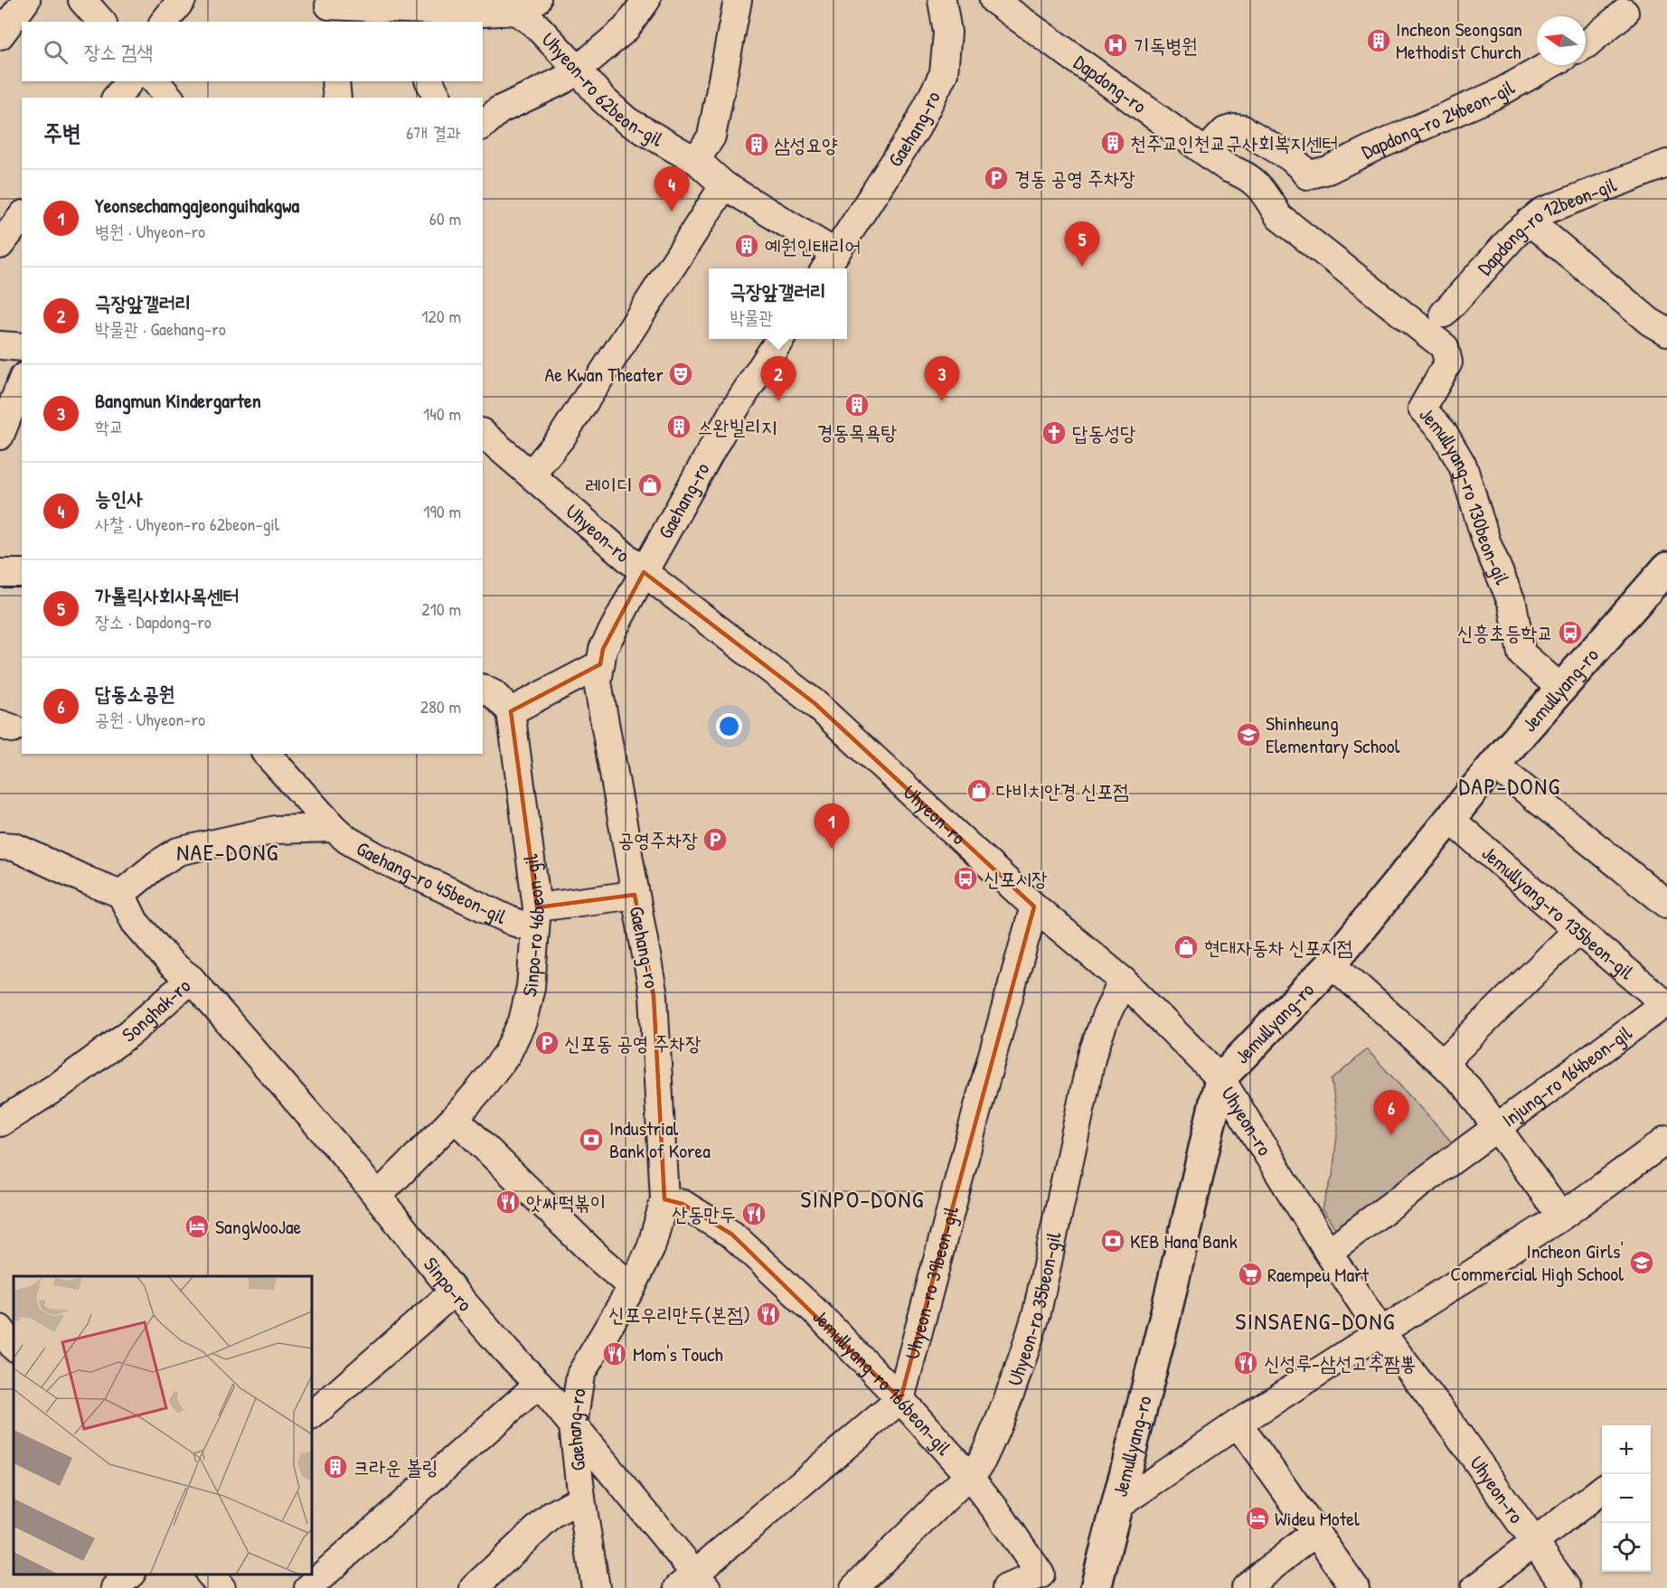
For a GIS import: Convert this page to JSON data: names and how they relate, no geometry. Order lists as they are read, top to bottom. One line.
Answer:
{"streets":{"main road":["Jemullyang-ro"],"street":["Dapdong-ro","Uhyeon-ro 62beon-gil","Dapdong-ro 24beon-gil","Gaehang-ro","Dapdong-ro 12beon-gil","Jemullyang-ro 130beon-gil","Uhyeon-ro","Gaehang-ro 45beon-gil","Jemullyang-ro 135beon-gil","Sinpo-ro 46beon-gil","Songhak-ro","Injung-ro 164beon-gil","Sinpo-ro","Uhyeon-ro 39beon-gil","Uhyeon-ro 35beon-gil","Jemullyang-ro 166beon-gil"]},"crossings":[["Dapdong-ro","Dapdong-ro 24beon-gil"],["Dapdong-ro","Jemullyang-ro 130beon-gil"],["Uhyeon-ro 62beon-gil","Gaehang-ro"],["Gaehang-ro","Uhyeon-ro"],["Gaehang-ro","Gaehang-ro 45beon-gil"],["Gaehang-ro","Sinpo-ro"],["Gaehang-ro","Jemullyang-ro 166beon-gil"],["Jemullyang-ro 130beon-gil","Jemullyang-ro"],["Uhyeon-ro","Jemullyang-ro"],["Uhyeon-ro","Uhyeon-ro 39beon-gil"],["Uhyeon-ro","Uhyeon-ro 35beon-gil"],["Jemullyang-ro","Jemullyang-ro 135beon-gil"],["Jemullyang-ro","Injung-ro 164beon-gil"],["Gaehang-ro 45beon-gil","Sinpo-ro 46beon-gil"],["Jemullyang-ro 135beon-gil","Injung-ro 164beon-gil"],["Sinpo-ro 46beon-gil","Sinpo-ro"],["Songhak-ro","Sinpo-ro"],["Uhyeon-ro 39beon-gil","Jemullyang-ro 166beon-gil"],["Uhyeon-ro 35beon-gil","Jemullyang-ro 166beon-gil"]],"districts":["DAP-DONG","NAE-DONG","SINPO-DONG","SINSAENG-DONG"],"places":{"building":["Incheon Seongsan Methodist Church","천주교인천교구사회복지센터","삼성요양","예원인태리어","경동목욕탕","스완빌리지","크라운 볼링"],"hospital":["기독병원"],"parking":["경동 공영 주차장","공영주차장","신포동 공영 주차장"],"theatre":["Ae Kwan Theater"],"church":["답동성당"],"shop":["레이디","다비치안경 신포점","현대자동차 신포지점"],"bus stop":["신흥초등학교","신포시장"],"school or university":["Shinheung Elementary School","Incheon Girls' Commercial High School"],"bank":["Industrial Bank of Korea","KEB Hana Bank"],"restaurant":["앗싸떡볶이","산동만두","신포우리만두(본점)","Mom's Touch","신성루-삼선고추짬뽕"],"hotel":["SangWooJae","Wideu Motel"],"supermarket":["Raempeu Mart"]},"north":"left","page":{"search":"장소 검색","heading":["주변","6개 결과"],"pins":["4","5","2","3","1","6"],"list":[{"mark":"1","name":"Yeonsechamgajeonguihakgwa","note":"병원 · Uhyeon-ro","value":"60 m"},{"mark":"2","name":"극장앞갤러리","note":"박물관 · Gaehang-ro","value":"120 m"},{"mark":"3","name":"Bangmun Kindergarten","note":"학교","value":"140 m"},{"mark":"4","name":"능인사","note":"사찰 · Uhyeon-ro 62beon-gil","value":"190 m"},{"mark":"5","name":"가톨릭사회사목센터","note":"장소 · Dapdong-ro","value":"210 m"},{"mark":"6","name":"답동소공원","note":"공원 · Uhyeon-ro","value":"280 m"}],"popup":["극장앞갤러리","박물관"],"map_buttons":["+","−"]}}
